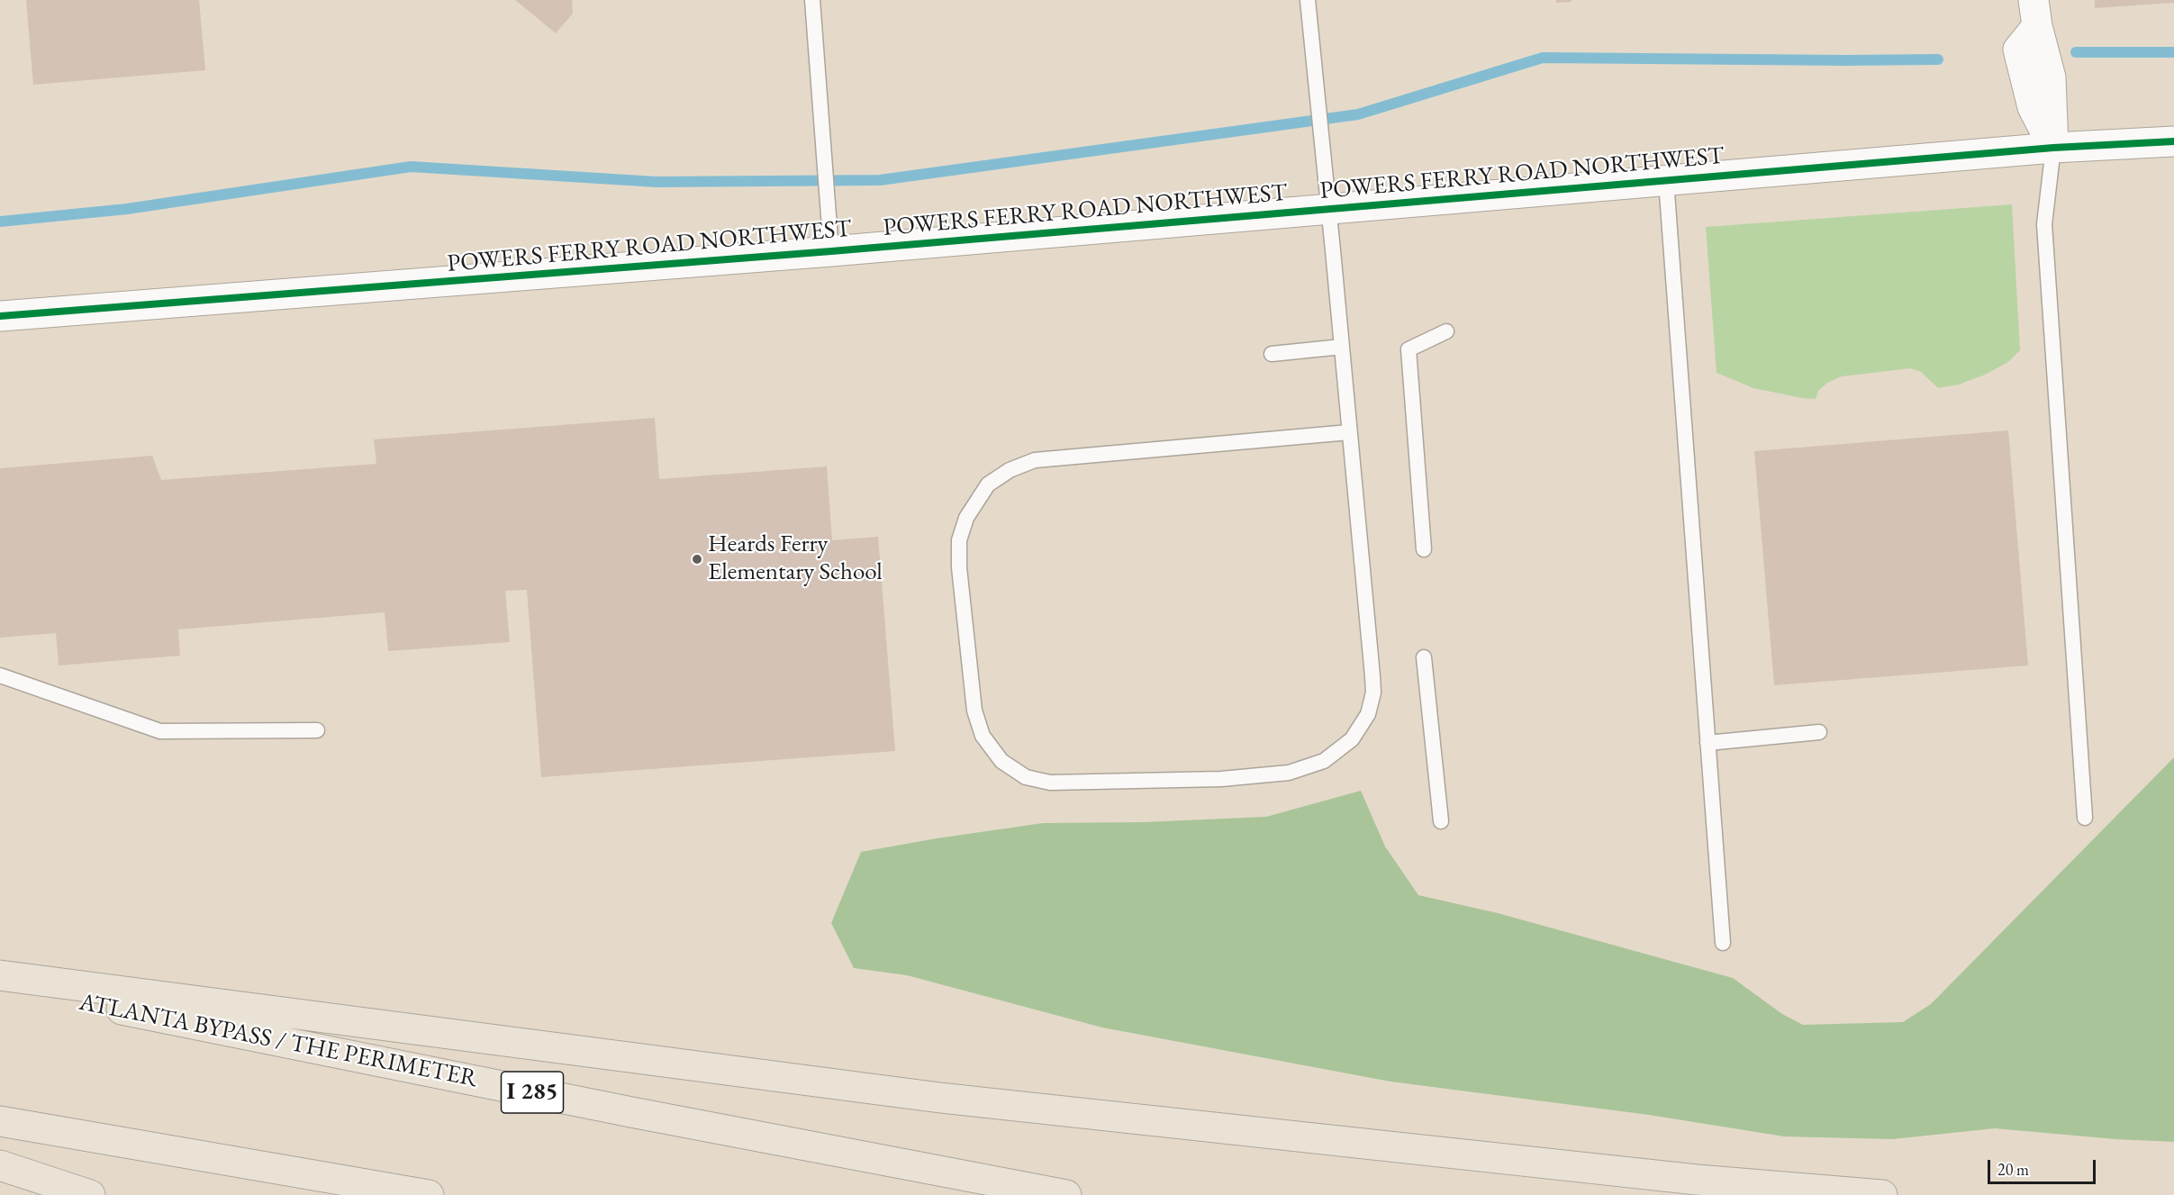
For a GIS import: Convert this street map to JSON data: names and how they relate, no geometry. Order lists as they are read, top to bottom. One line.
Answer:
{"streets":{"highway":["ATLANTA BYPASS / THE PERIMETER","I 285"],"street":["POWERS FERRY ROAD NORTHWEST"]},"places":["Heards Ferry Elementary School"],"scale_bar":"20 m"}
